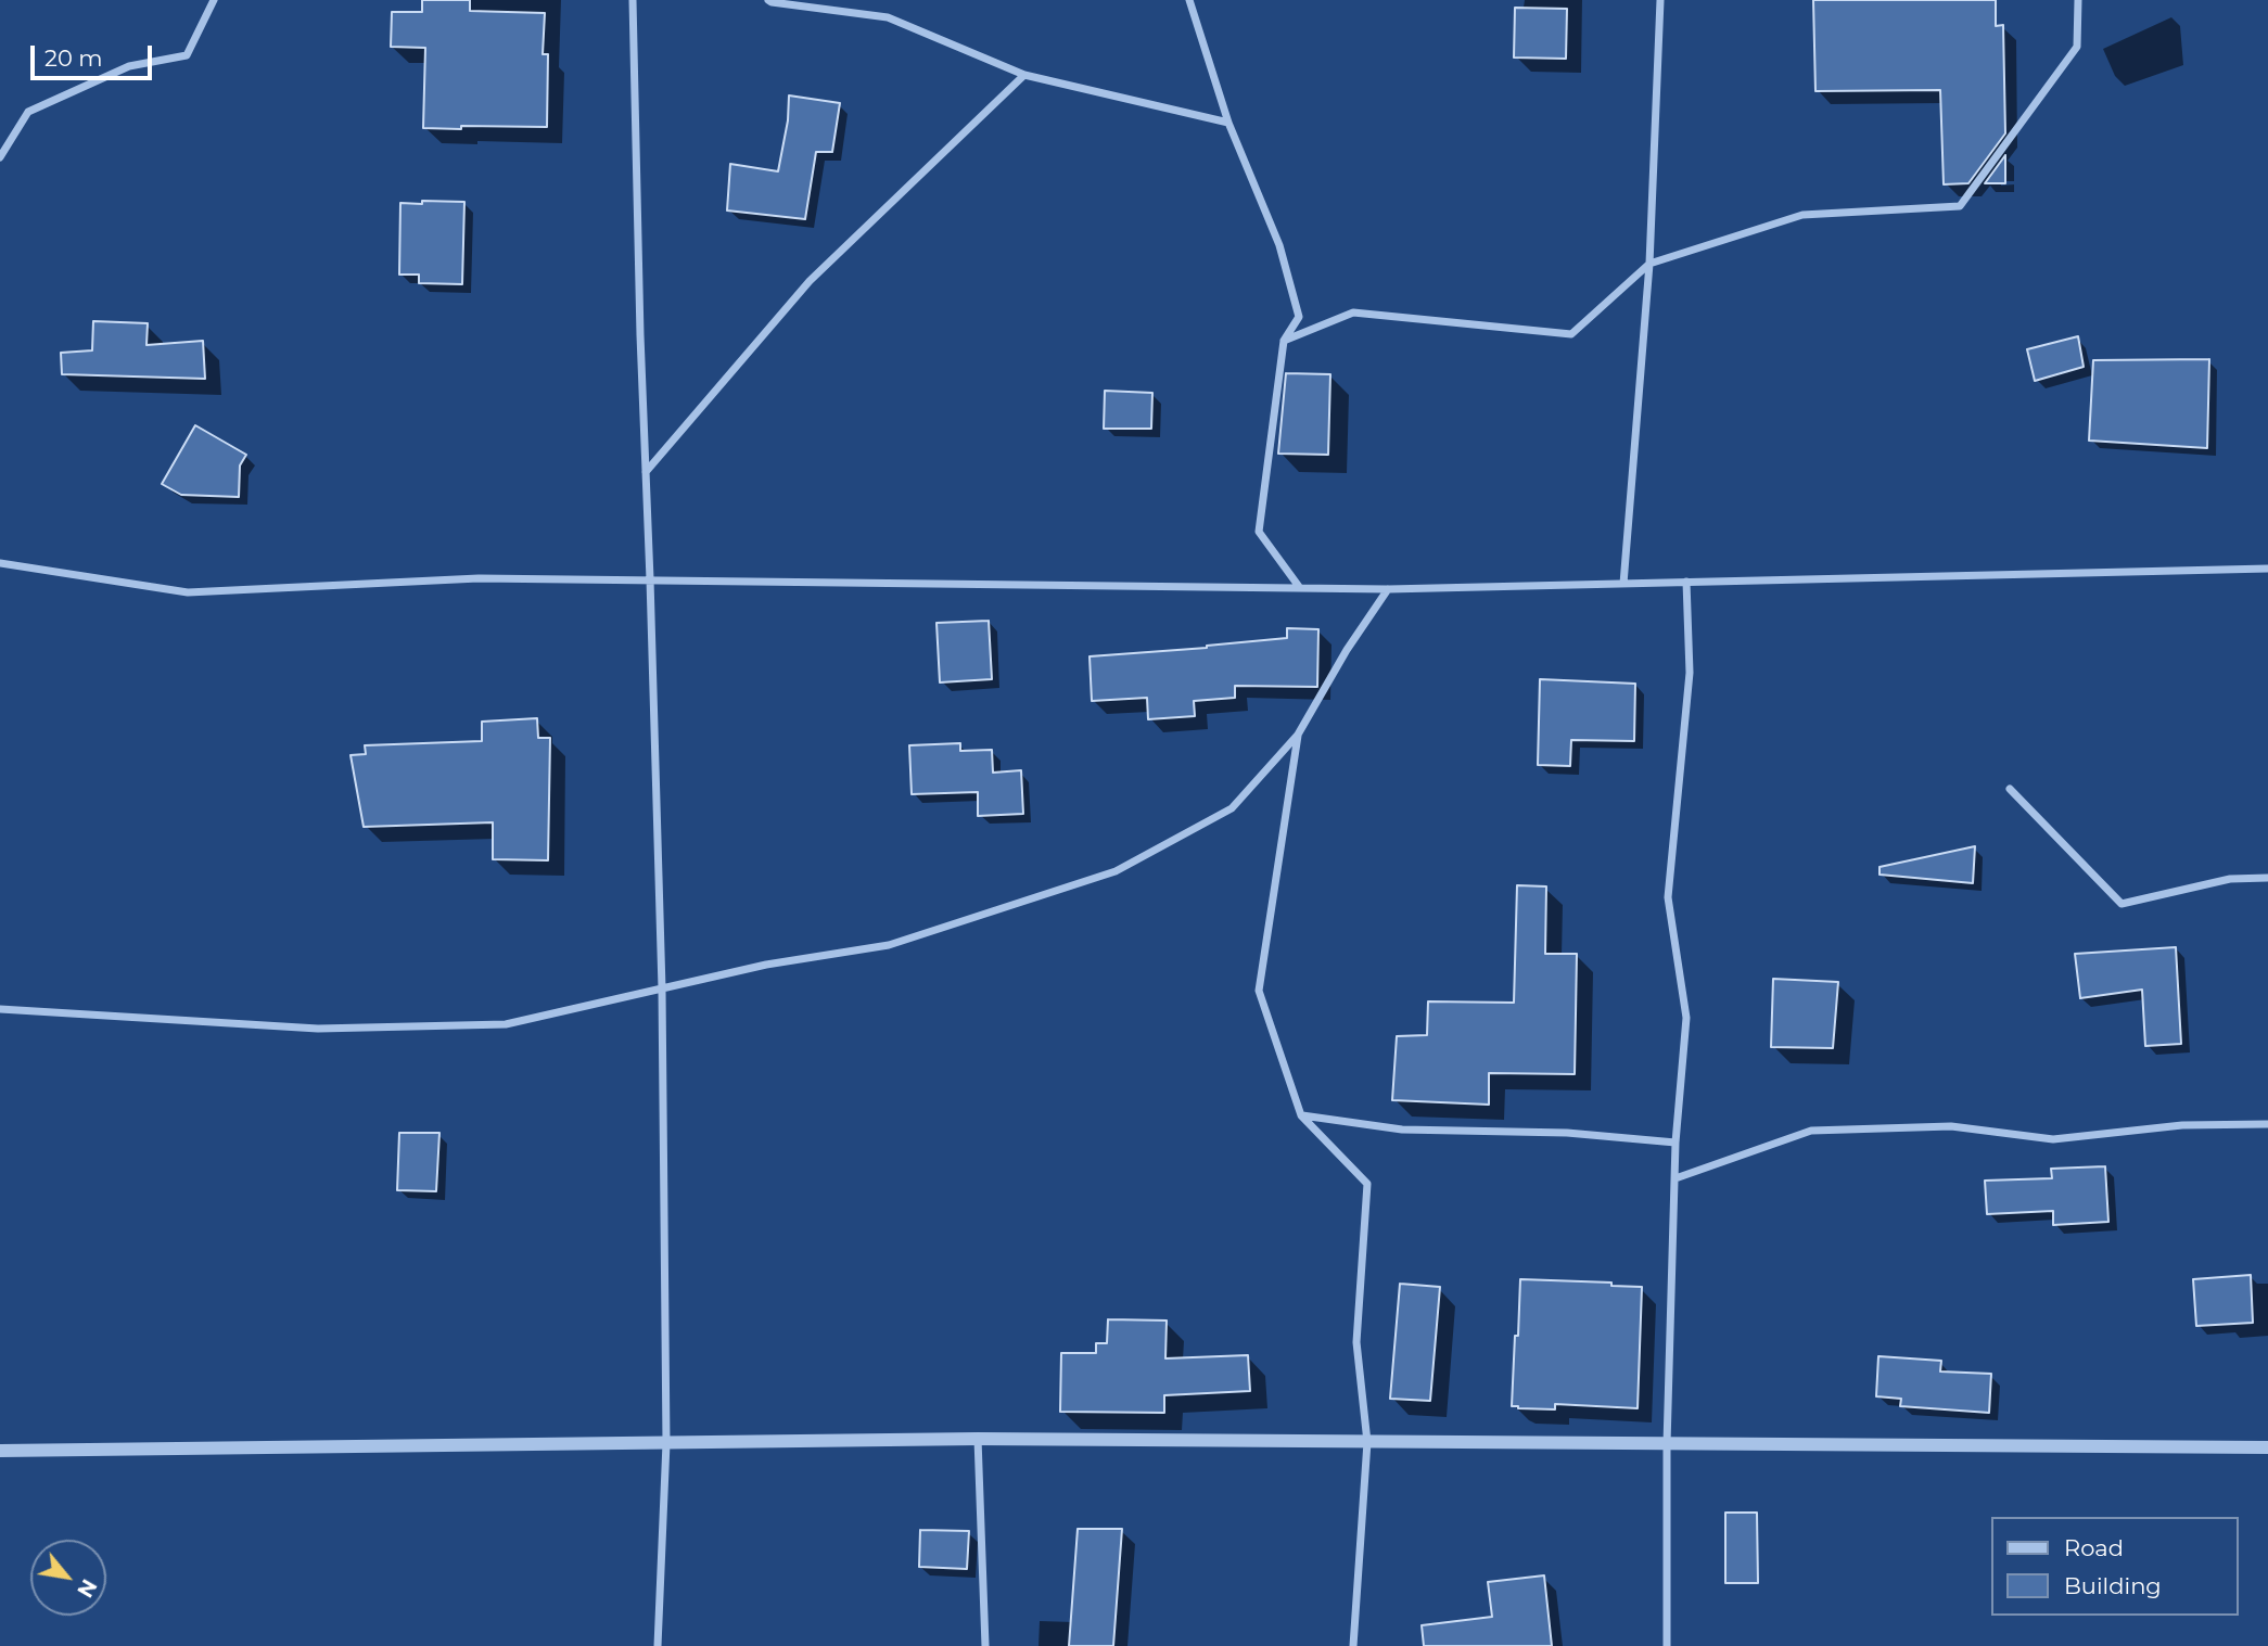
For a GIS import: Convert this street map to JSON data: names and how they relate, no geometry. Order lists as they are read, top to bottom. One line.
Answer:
{"legend":["Road","Building"],"scale_bar":"20 m","north":"bottom right"}
